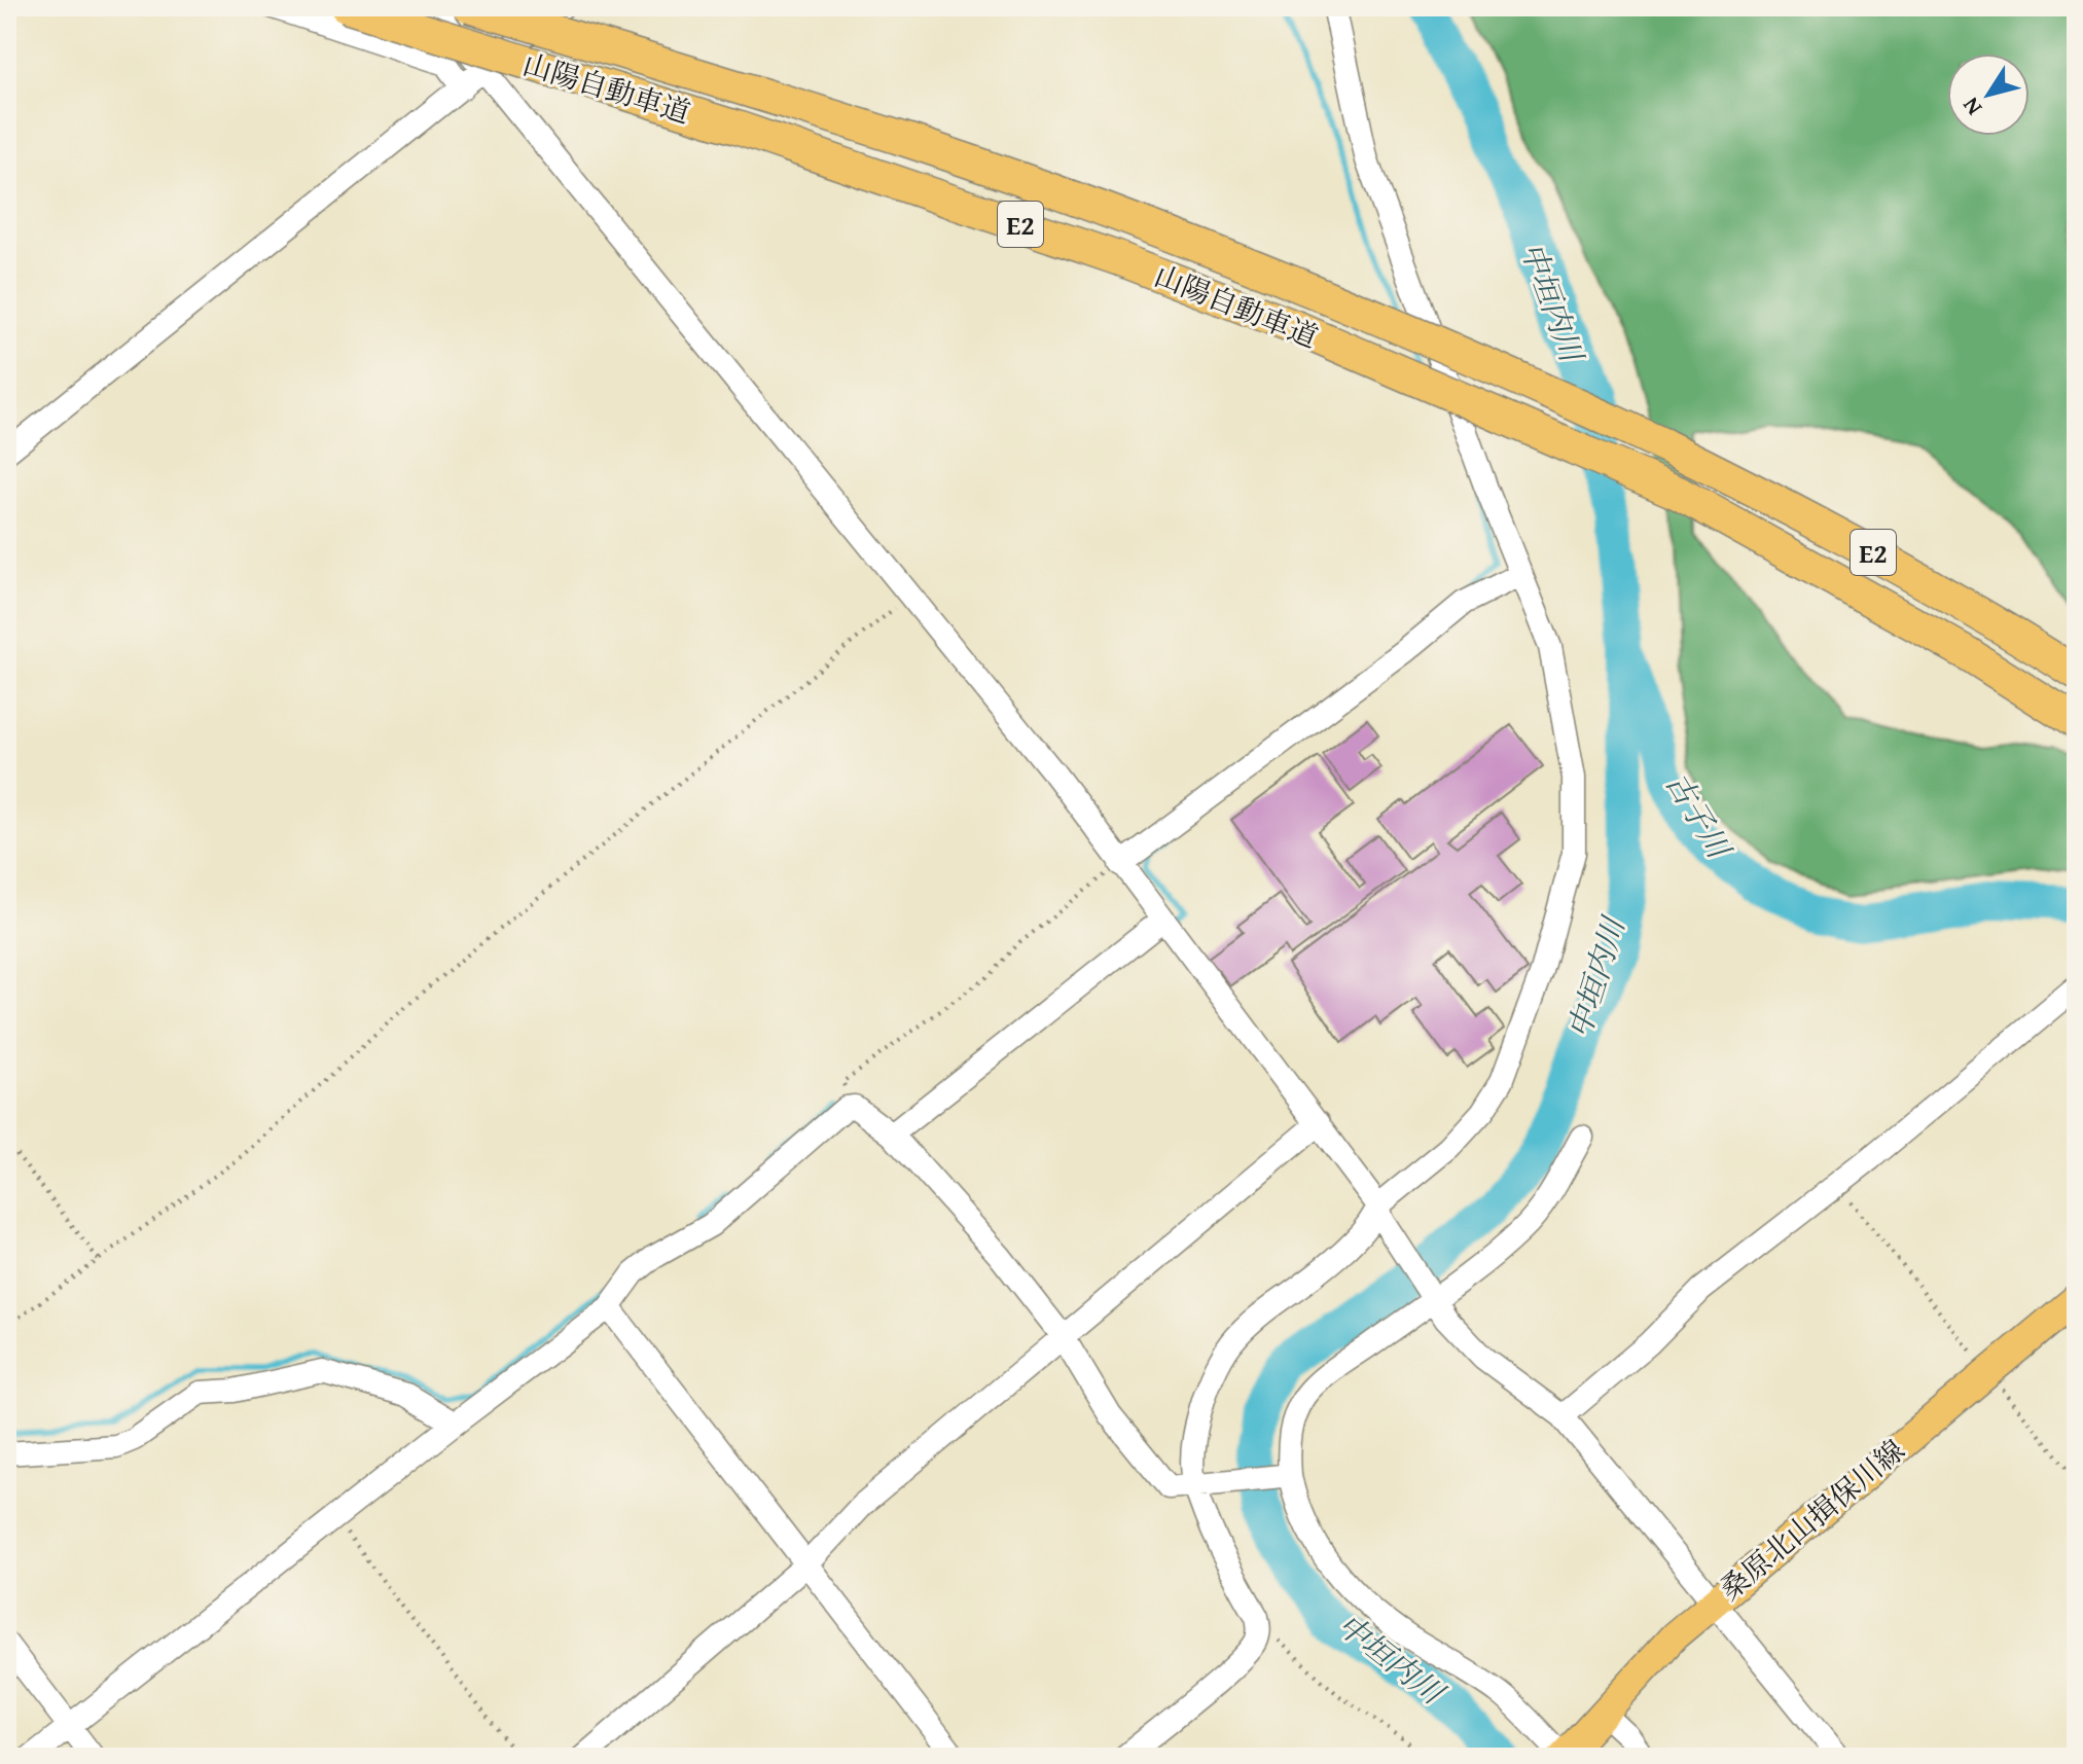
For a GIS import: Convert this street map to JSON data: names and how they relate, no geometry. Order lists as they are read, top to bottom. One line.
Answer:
{"streets":{"highway":["山陽自動車道","E2"],"main road":["桑原北山揖保川線"]},"water":["中垣内川","古子川"],"north":"bottom left"}
